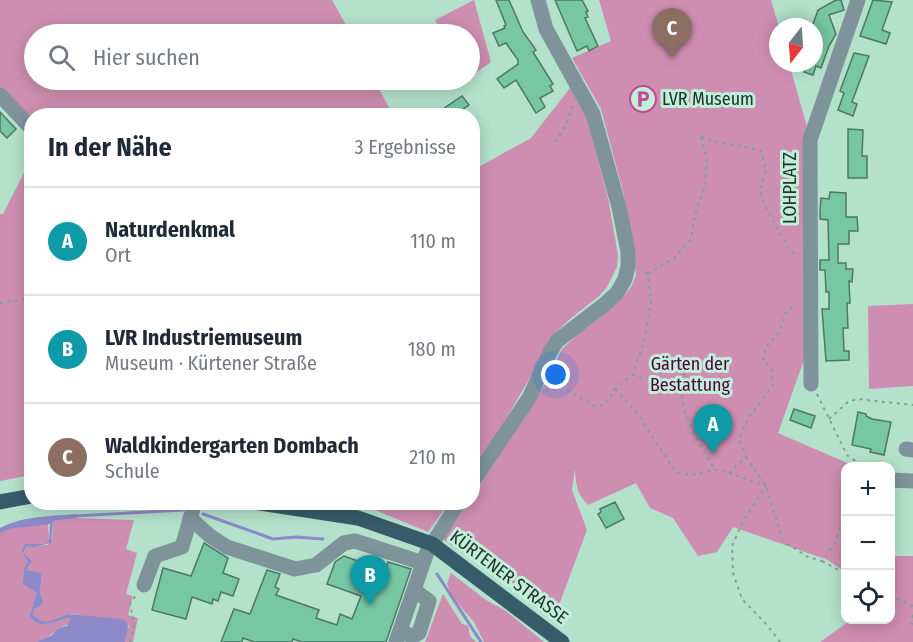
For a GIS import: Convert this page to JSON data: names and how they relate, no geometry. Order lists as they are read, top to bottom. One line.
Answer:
{"streets":{"main road":["KÜRTENER STRASSE"],"street":["LOHPLATZ"]},"parks":["Gärten der Bestattung"],"places":{"parking":["LVR Museum"]},"north":"bottom","page":{"pins":["C","A","B"],"search":"Hier suchen","heading":["In der Nähe","3 Ergebnisse"],"list":[{"mark":"A","name":"Naturdenkmal","note":"Ort","value":"110 m"},{"mark":"B","name":"LVR Industriemuseum","note":"Museum · Kürtener Straße","value":"180 m"},{"mark":"C","name":"Waldkindergarten Dombach","note":"Schule","value":"210 m"}],"map_buttons":["+","−"]}}
